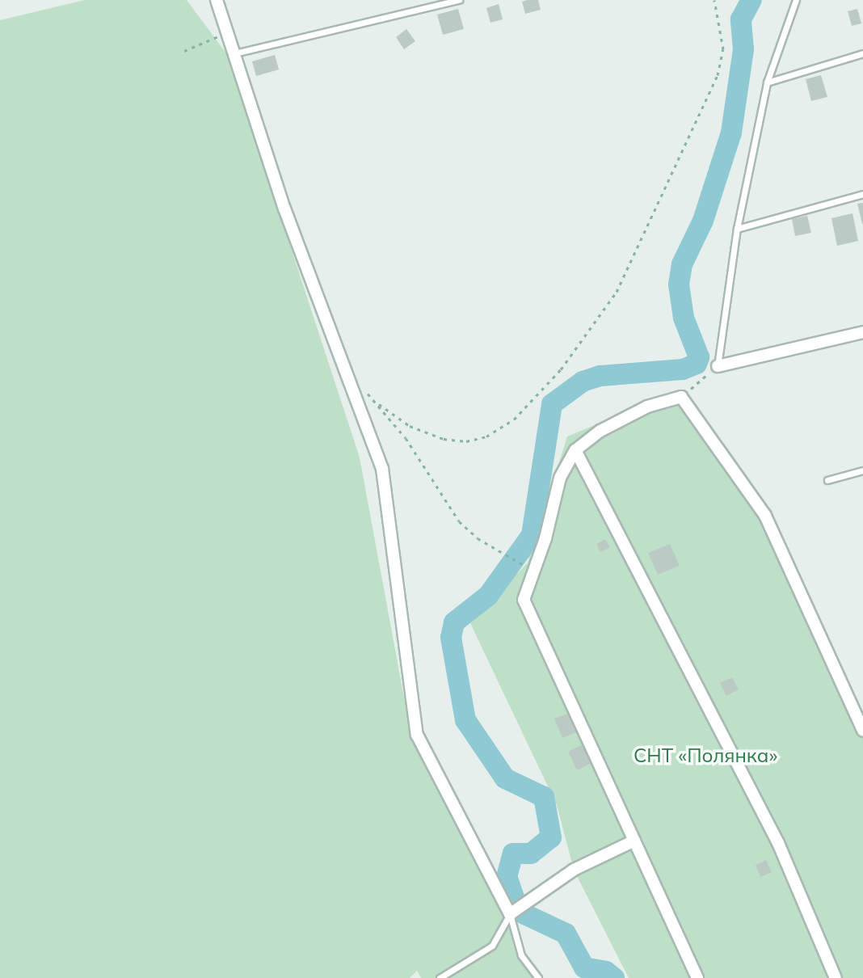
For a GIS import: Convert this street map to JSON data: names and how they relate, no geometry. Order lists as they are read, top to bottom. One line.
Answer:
{"parks":["СНТ «Полянка»"]}
